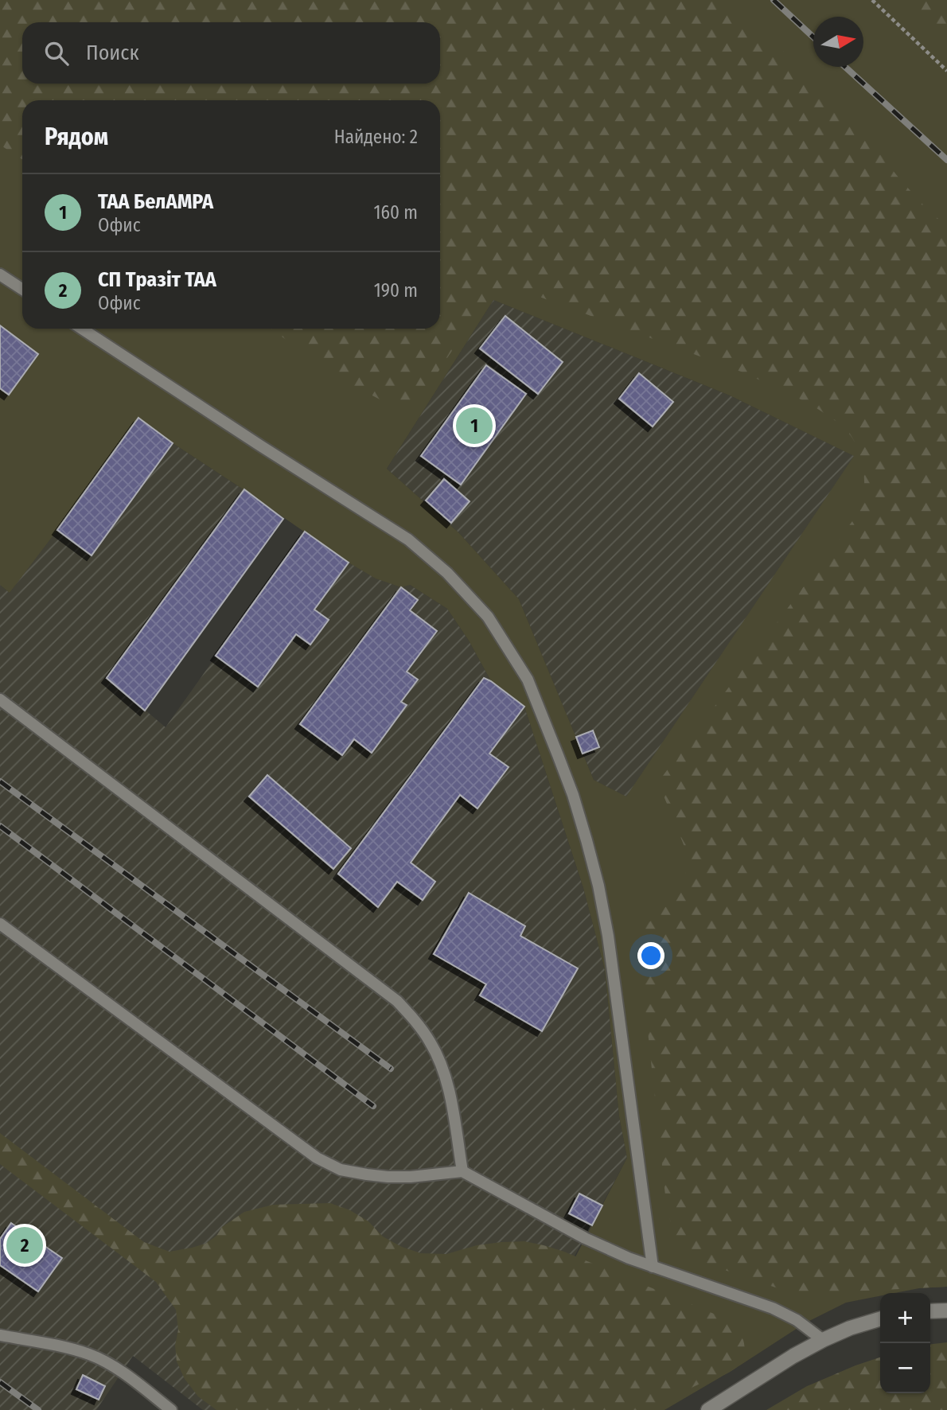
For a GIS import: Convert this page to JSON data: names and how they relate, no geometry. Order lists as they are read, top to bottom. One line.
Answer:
{"north":"right","page":{"search":"Поиск","heading":["Рядом","Найдено: 2"],"list":[{"mark":"1","name":"ТАА БелАМРА","note":"Офис","value":"160 m"},{"mark":"2","name":"СП Тразіт ТАА","note":"Офис","value":"190 m"}],"pins":["1","2"],"map_buttons":["+","−"]}}
